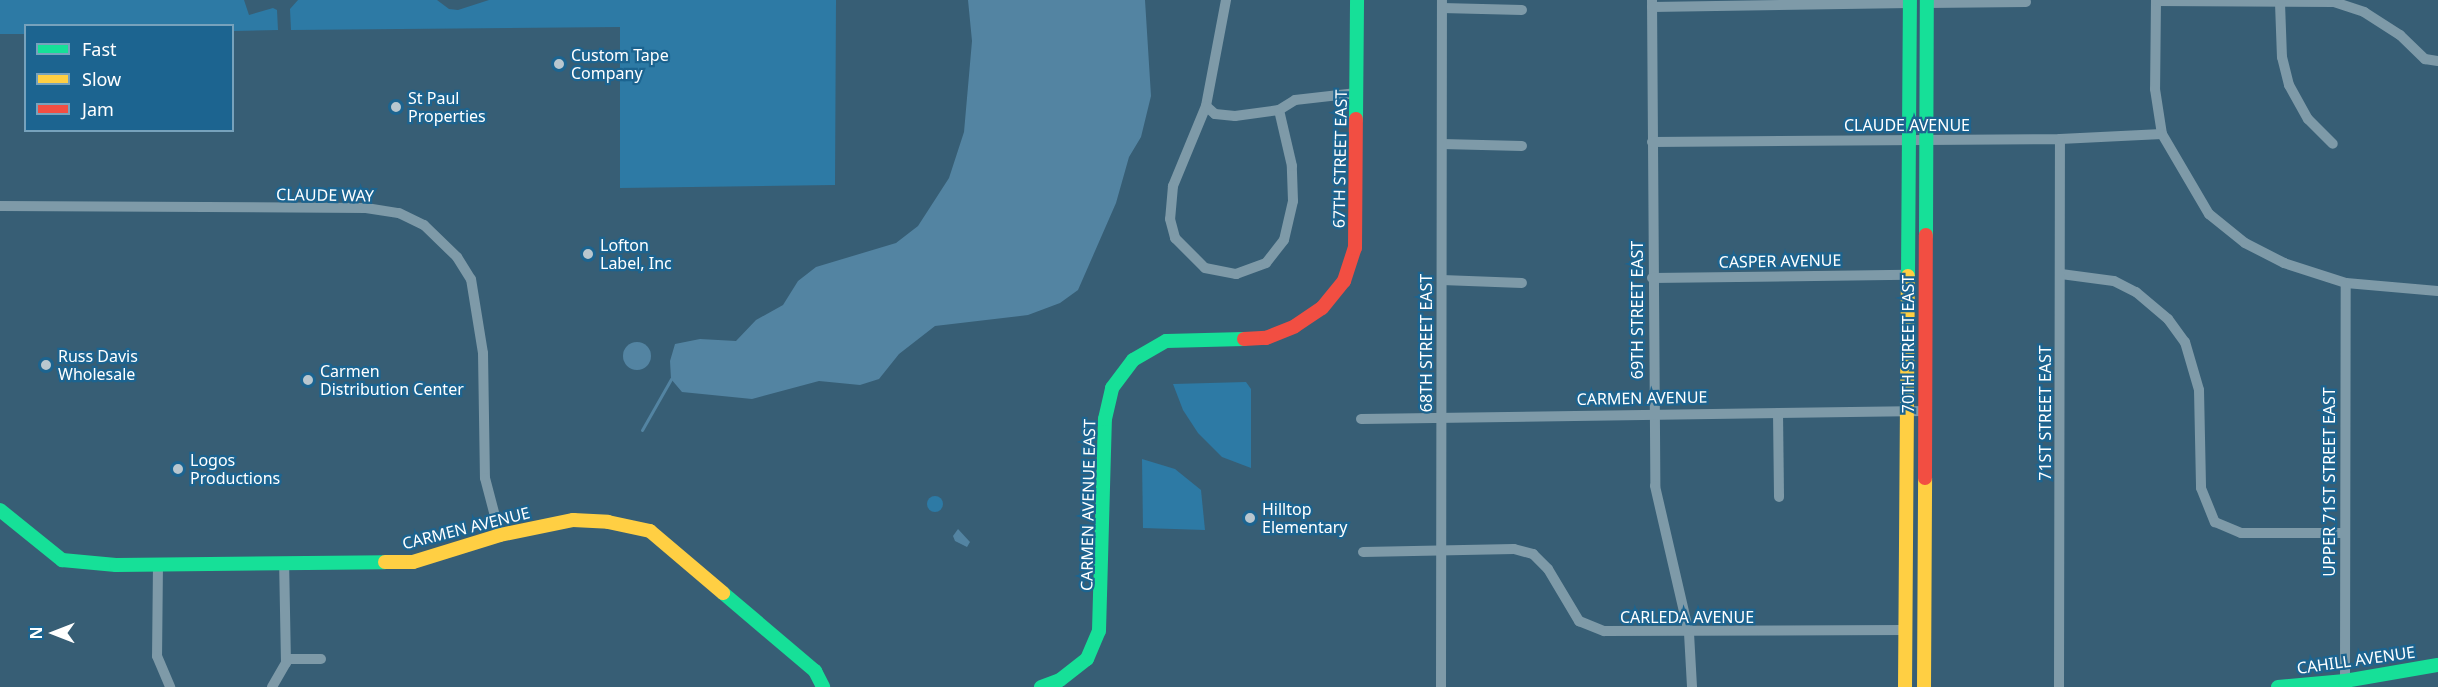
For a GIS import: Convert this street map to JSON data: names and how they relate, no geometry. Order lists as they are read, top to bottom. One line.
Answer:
{"streets":{"street":["CLAUDE AVENUE","67TH STREET EAST","CLAUDE WAY","CASPER AVENUE","69TH STREET EAST","68TH STREET EAST","70TH STREET EAST","CARMEN AVENUE","71ST STREET EAST","UPPER 71ST STREET EAST","CARMEN AVENUE EAST","CARLEDA AVENUE","CAHILL AVENUE"]},"crossings":[["CLAUDE AVENUE","69TH STREET EAST"],["CLAUDE AVENUE","70TH STREET EAST"],["CLAUDE AVENUE","71ST STREET EAST"],["67TH STREET EAST","CARMEN AVENUE EAST"],["CLAUDE WAY","CARMEN AVENUE"],["CASPER AVENUE","69TH STREET EAST"],["CASPER AVENUE","70TH STREET EAST"],["69TH STREET EAST","CARMEN AVENUE"],["69TH STREET EAST","CARLEDA AVENUE"],["68TH STREET EAST","CARMEN AVENUE"],["68TH STREET EAST","CARLEDA AVENUE"],["70TH STREET EAST","CARMEN AVENUE"],["70TH STREET EAST","CARLEDA AVENUE"],["UPPER 71ST STREET EAST","CAHILL AVENUE"]],"places":["Custom Tape Company","St Paul Properties","Lofton Label, Inc","Russ Davis Wholesale","Carmen Distribution Center","Logos Productions","Hilltop Elementary"],"legend":["Fast","Slow","Jam"],"north":"left"}
